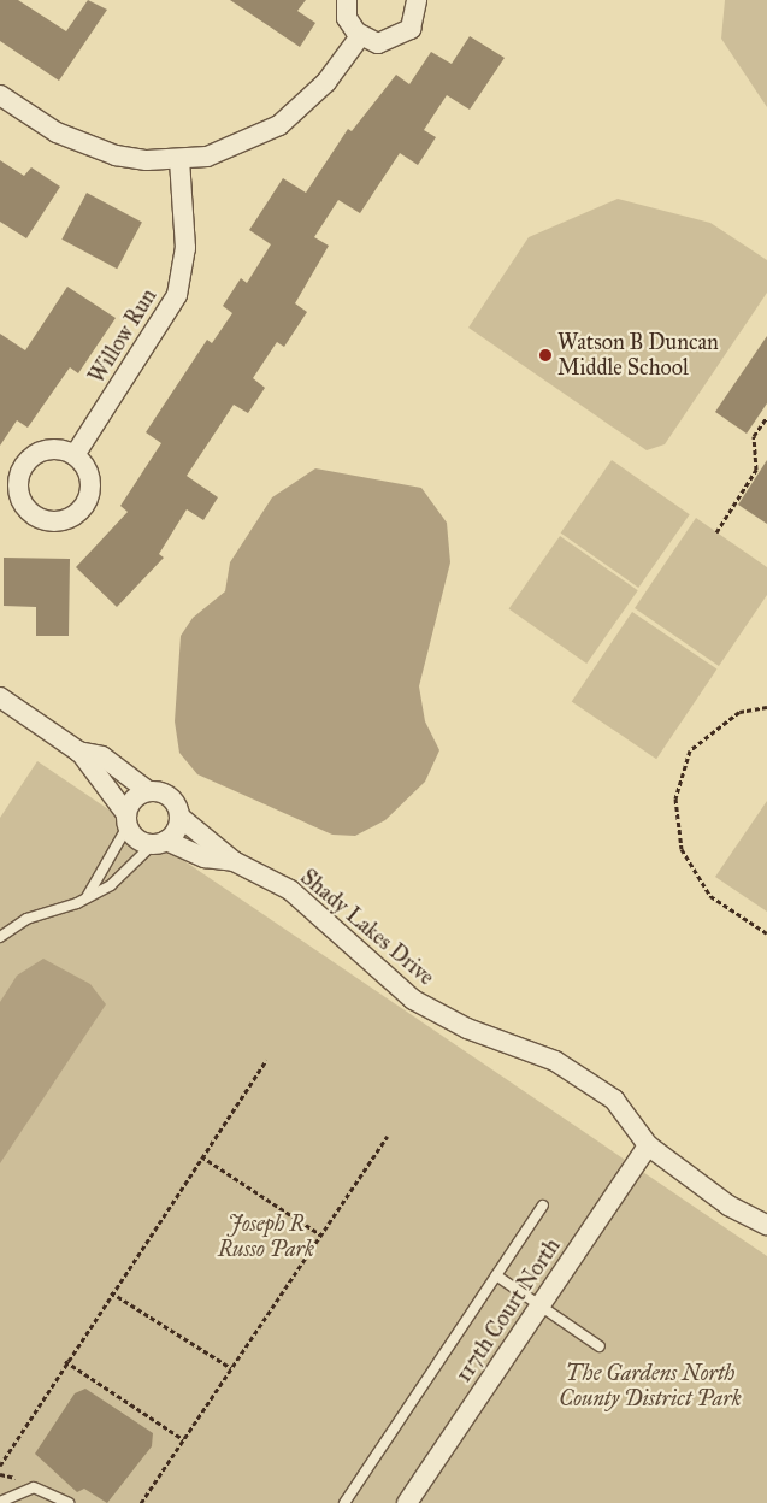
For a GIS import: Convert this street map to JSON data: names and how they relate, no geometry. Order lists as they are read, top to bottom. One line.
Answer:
{"streets":{"street":["Willow Run","Shady Lakes Drive","117th Court North"]},"crossings":[["Shady Lakes Drive","117th Court North"]],"parks":["Joseph R Russo Park","The Gardens North County District Park"],"places":["Watson B Duncan Middle School"]}
